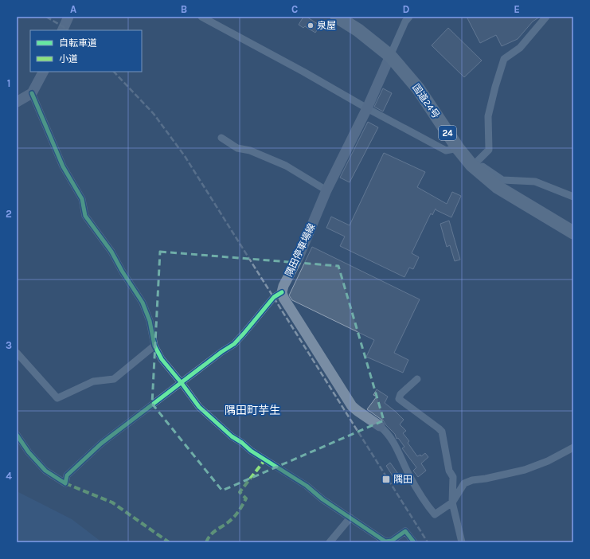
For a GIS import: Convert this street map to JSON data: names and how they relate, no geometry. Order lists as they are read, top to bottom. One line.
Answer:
{"streets":{"highway":["国道24号","24"],"main road":["隅田停車場線"]},"crossings":[["国道24号","隅田停車場線"]],"districts":["隅田町芋生"],"places":{"other":["泉屋"],"transit":["隅田"]},"legend":["自転車道","小道"],"grid":{"columns":["A","B","C","D","E"],"rows":["1","2","3","4"]}}
